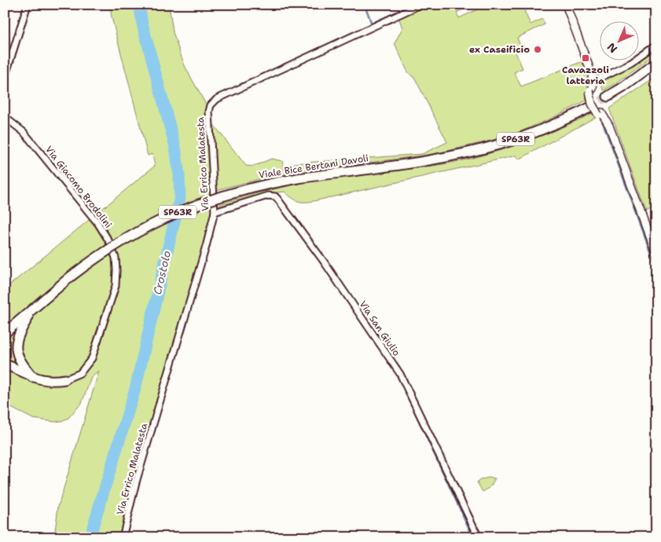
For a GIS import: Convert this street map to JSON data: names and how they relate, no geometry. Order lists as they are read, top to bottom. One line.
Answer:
{"streets":{"highway":["SP63R","Viale Bice Bertani Davoli"],"street":["Via Errico Malatesta","Via Giacomo Brodolini","Via San Giulio"]},"crossings":[["Via Errico Malatesta","Via San Giulio"]],"water":["Crostolo"],"places":{"other":["ex Caseificio"],"transit":["Cavazzoli latteria"]},"north":"bottom left"}
